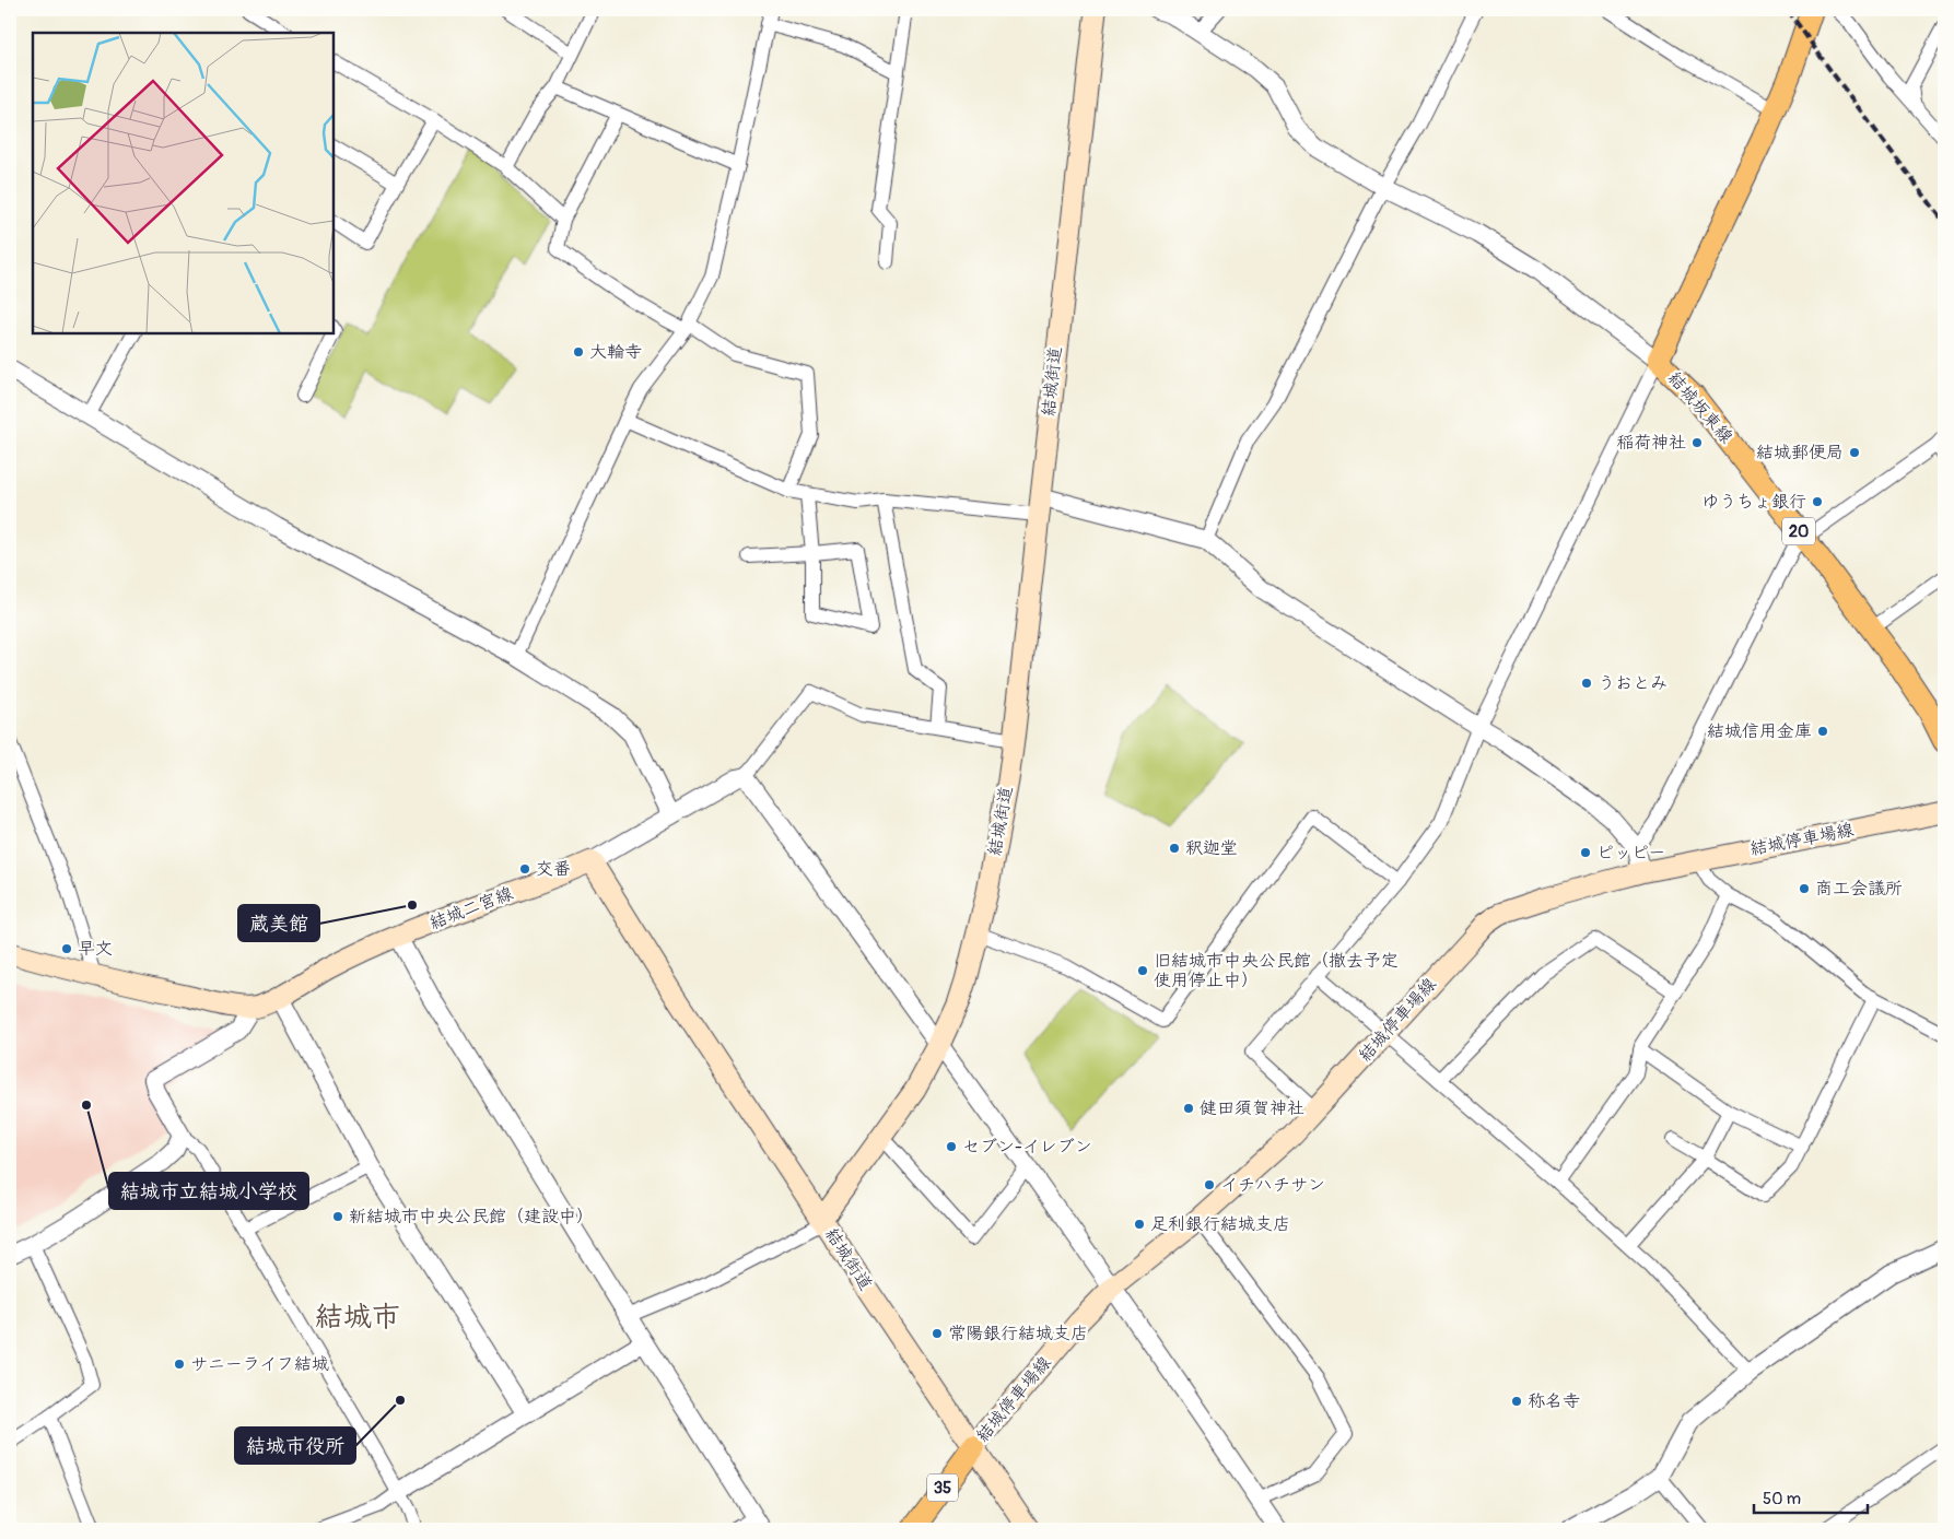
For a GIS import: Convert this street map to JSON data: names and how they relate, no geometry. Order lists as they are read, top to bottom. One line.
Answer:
{"streets":{"main road":["結城街道","結城坂東線","20","結城停車場線","結城二宮線","35"]},"crossings":[["結城街道","結城停車場線"],["結城街道","35"],["結城停車場線","35"]],"districts":["結城市"],"places":["大輪寺","稲荷神社","結城郵便局","ゆうちょ銀行","うおとみ","結城信用金庫","釈迦堂","ピッピー","交番","商工会議所","蔵美館","早文","旧結城市中央公民館（撤去予定 使用停止中）","結城市立結城小学校","健田須賀神社","セブン-イレブン","イチハチサン","新結城市中央公民館（建設中）","足利銀行結城支店","常陽銀行結城支店","サニーライフ結城","結城市役所","称名寺"],"scale_bar":"50 m"}
